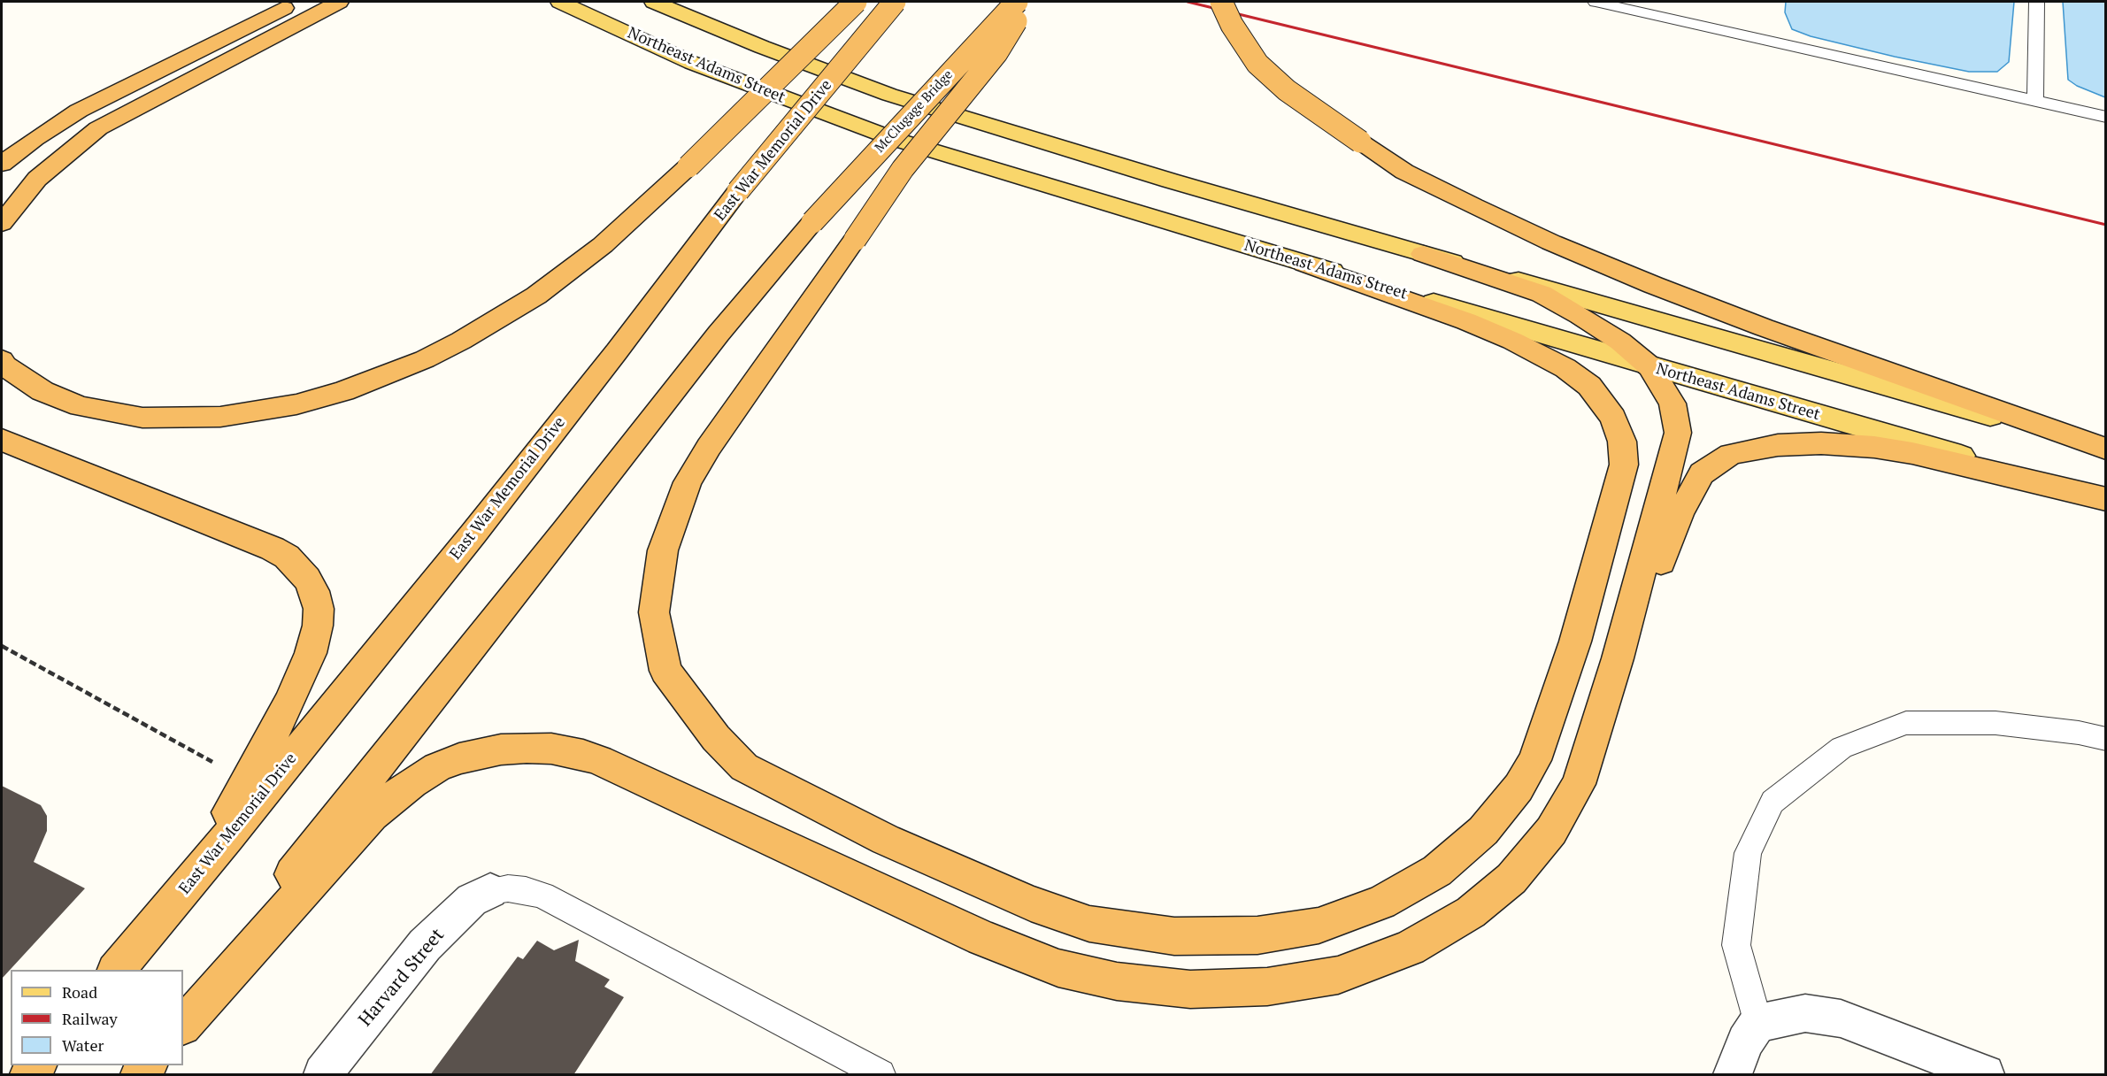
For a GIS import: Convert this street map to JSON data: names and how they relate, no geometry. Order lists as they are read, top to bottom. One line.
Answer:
{"streets":{"highway":["McClugage Bridge","East War Memorial Drive"],"main road":["Northeast Adams Street"],"street":["Harvard Street"]},"legend":["Road","Railway","Water"]}
